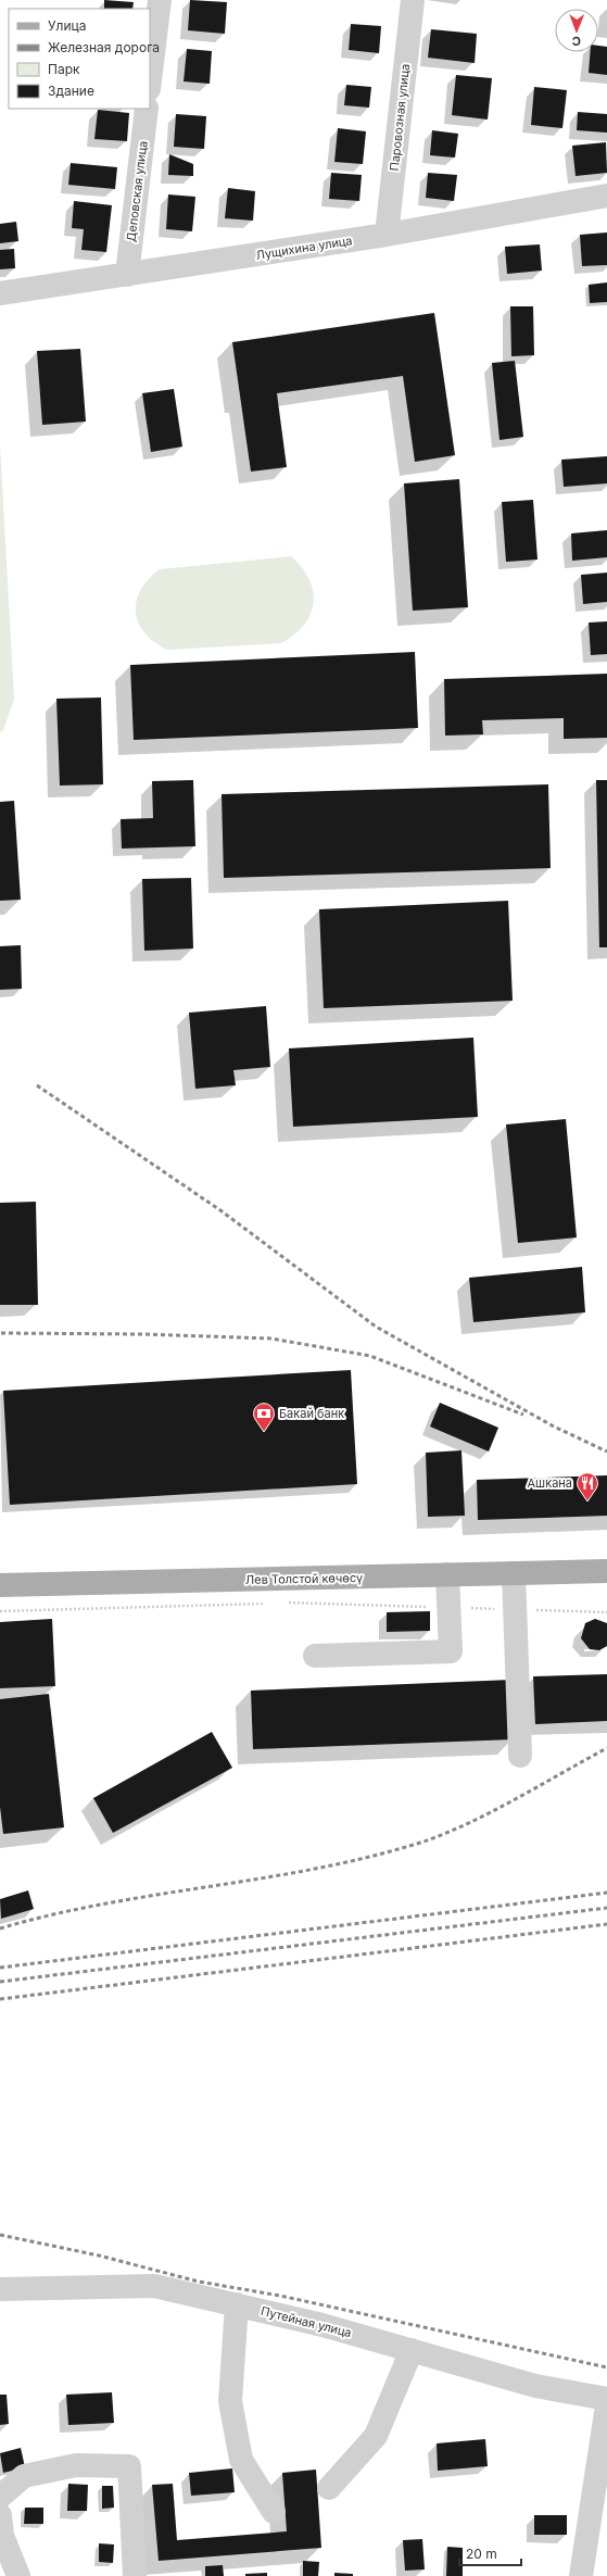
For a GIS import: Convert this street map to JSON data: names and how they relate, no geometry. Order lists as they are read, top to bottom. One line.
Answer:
{"streets":{"main road":["Лев Толстой көчөсү"],"street":["Паровозная улица","Деповская улица","Лущихина улица","Путейная улица"]},"crossings":[["Паровозная улица","Лущихина улица"],["Деповская улица","Лущихина улица"]],"places":{"bank":["Бакай банк"],"restaurant":["Ашкана"]},"legend":["Улица","Железная дорога","Парк","Здание"],"scale_bar":"20 m","north":"bottom"}
